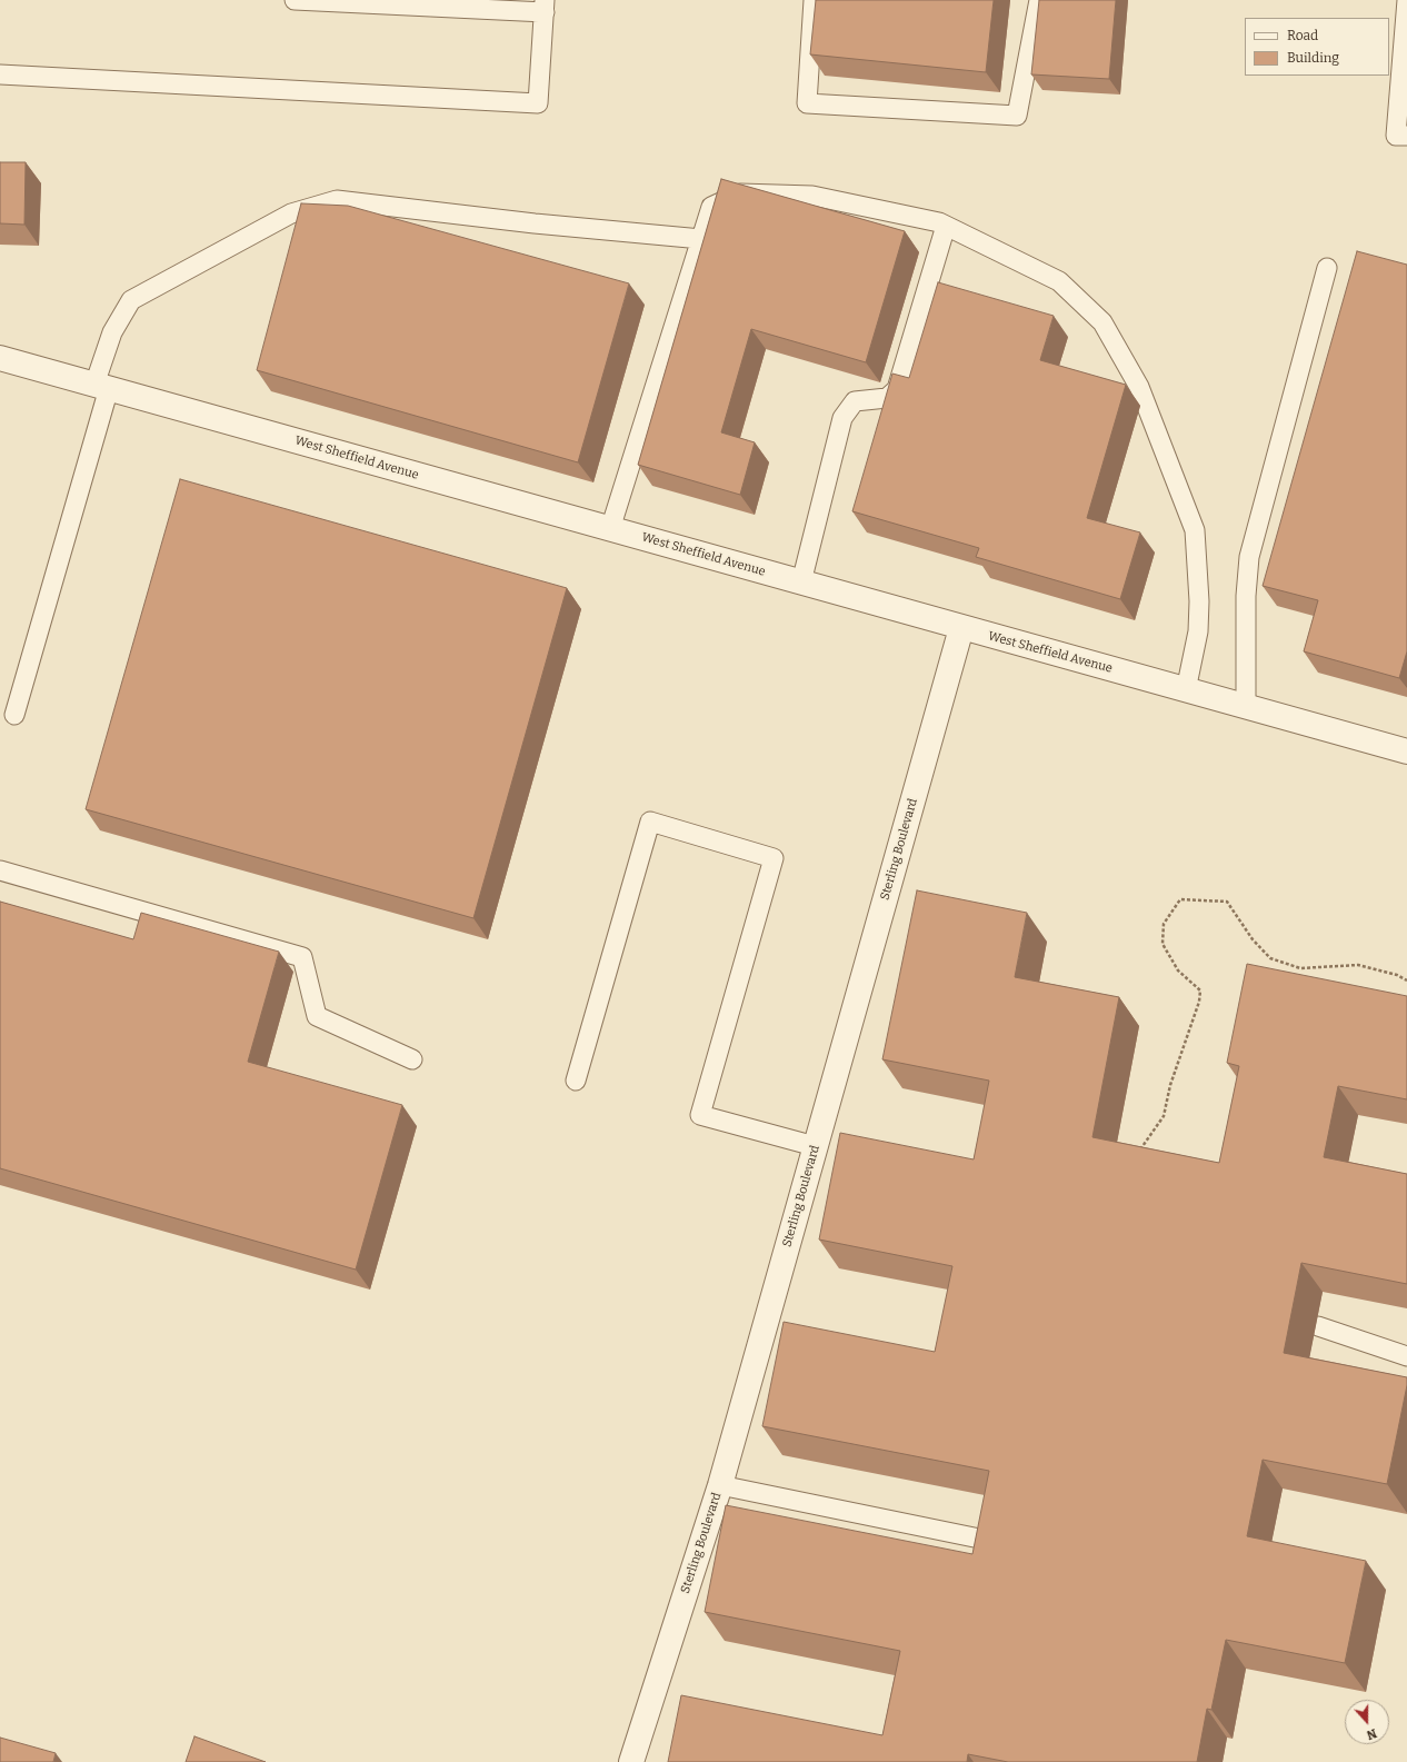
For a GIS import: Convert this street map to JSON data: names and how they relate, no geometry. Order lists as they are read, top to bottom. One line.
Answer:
{"streets":{"street":["West Sheffield Avenue","Sterling Boulevard"]},"crossings":[["West Sheffield Avenue","Sterling Boulevard"]],"legend":["Road","Building"],"north":"bottom"}
